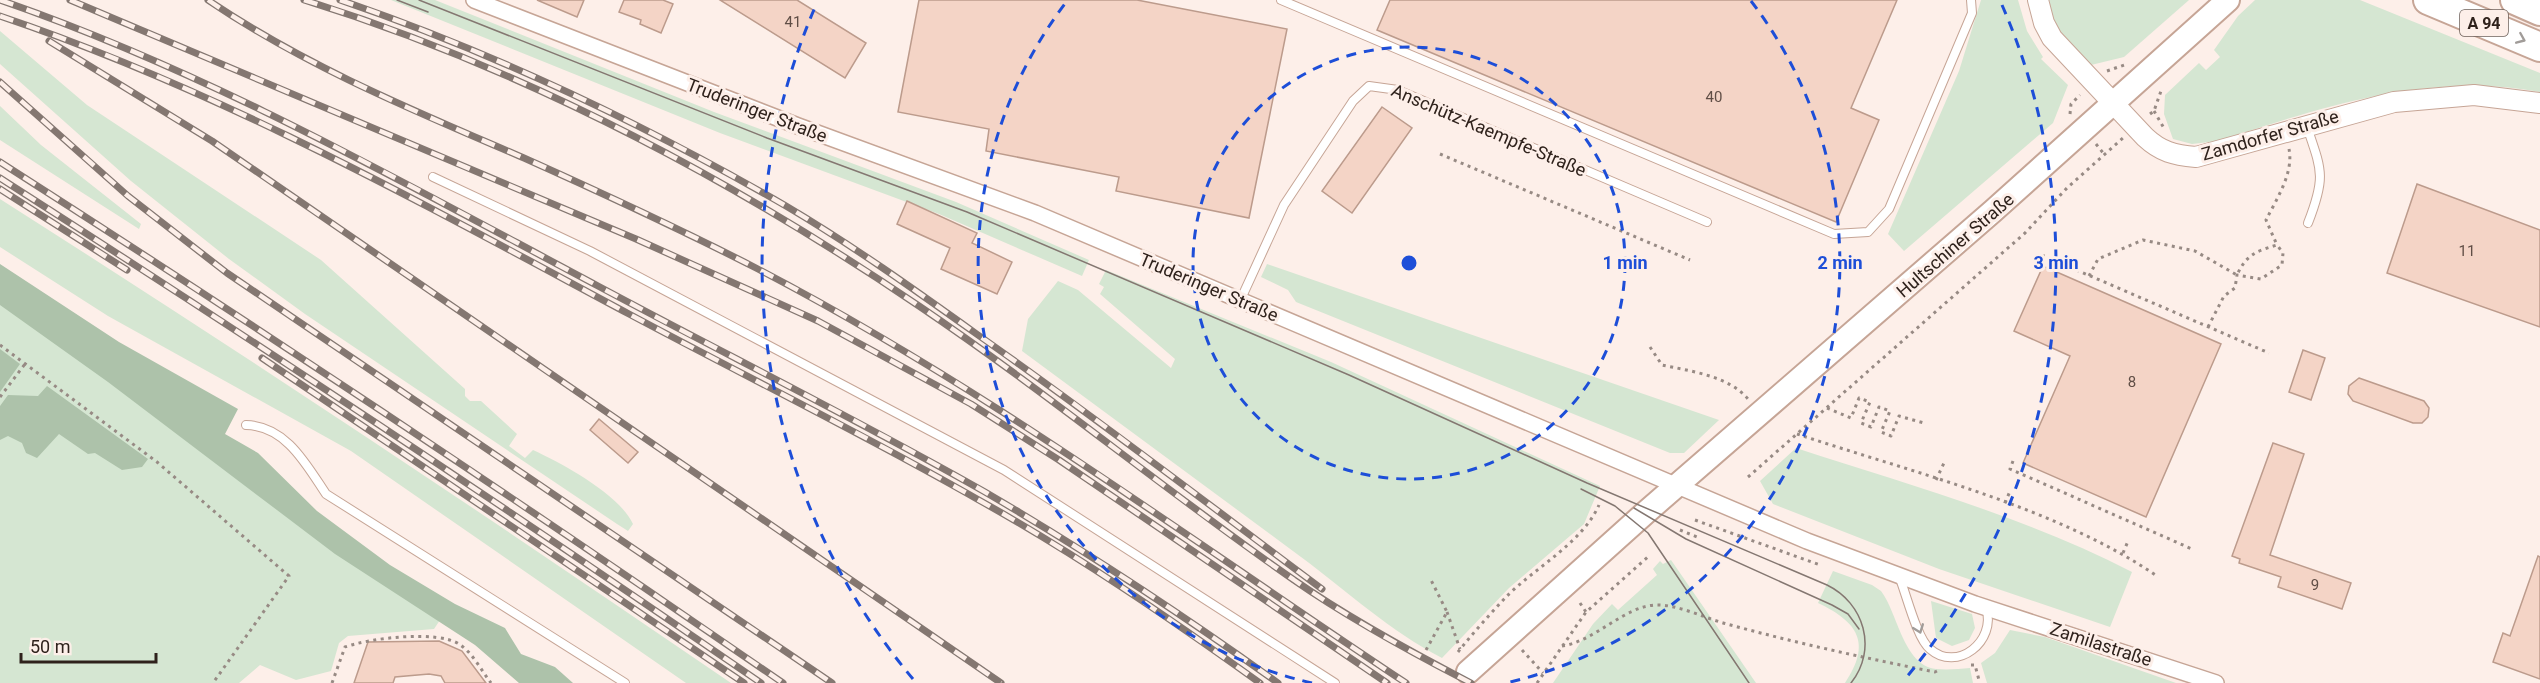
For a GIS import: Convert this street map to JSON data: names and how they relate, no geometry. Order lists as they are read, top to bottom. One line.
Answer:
{"streets":{"highway":["A 94"],"main road":["Hultschiner Straße"],"street":["Truderinger Straße","Zamdorfer Straße","Zamilastraße"],"lane":["Anschütz-Kaempfe-Straße"]},"crossings":[["Truderinger Straße","Anschütz-Kaempfe-Straße"],["Truderinger Straße","Hultschiner Straße"],["Truderinger Straße","Zamilastraße"],["Zamdorfer Straße","Hultschiner Straße"],["Hultschiner Straße","Zamilastraße"]],"house_numbers":["41","40","11","8","9"],"scale_bar":"50 m","rings":["1 min","2 min","3 min"]}
